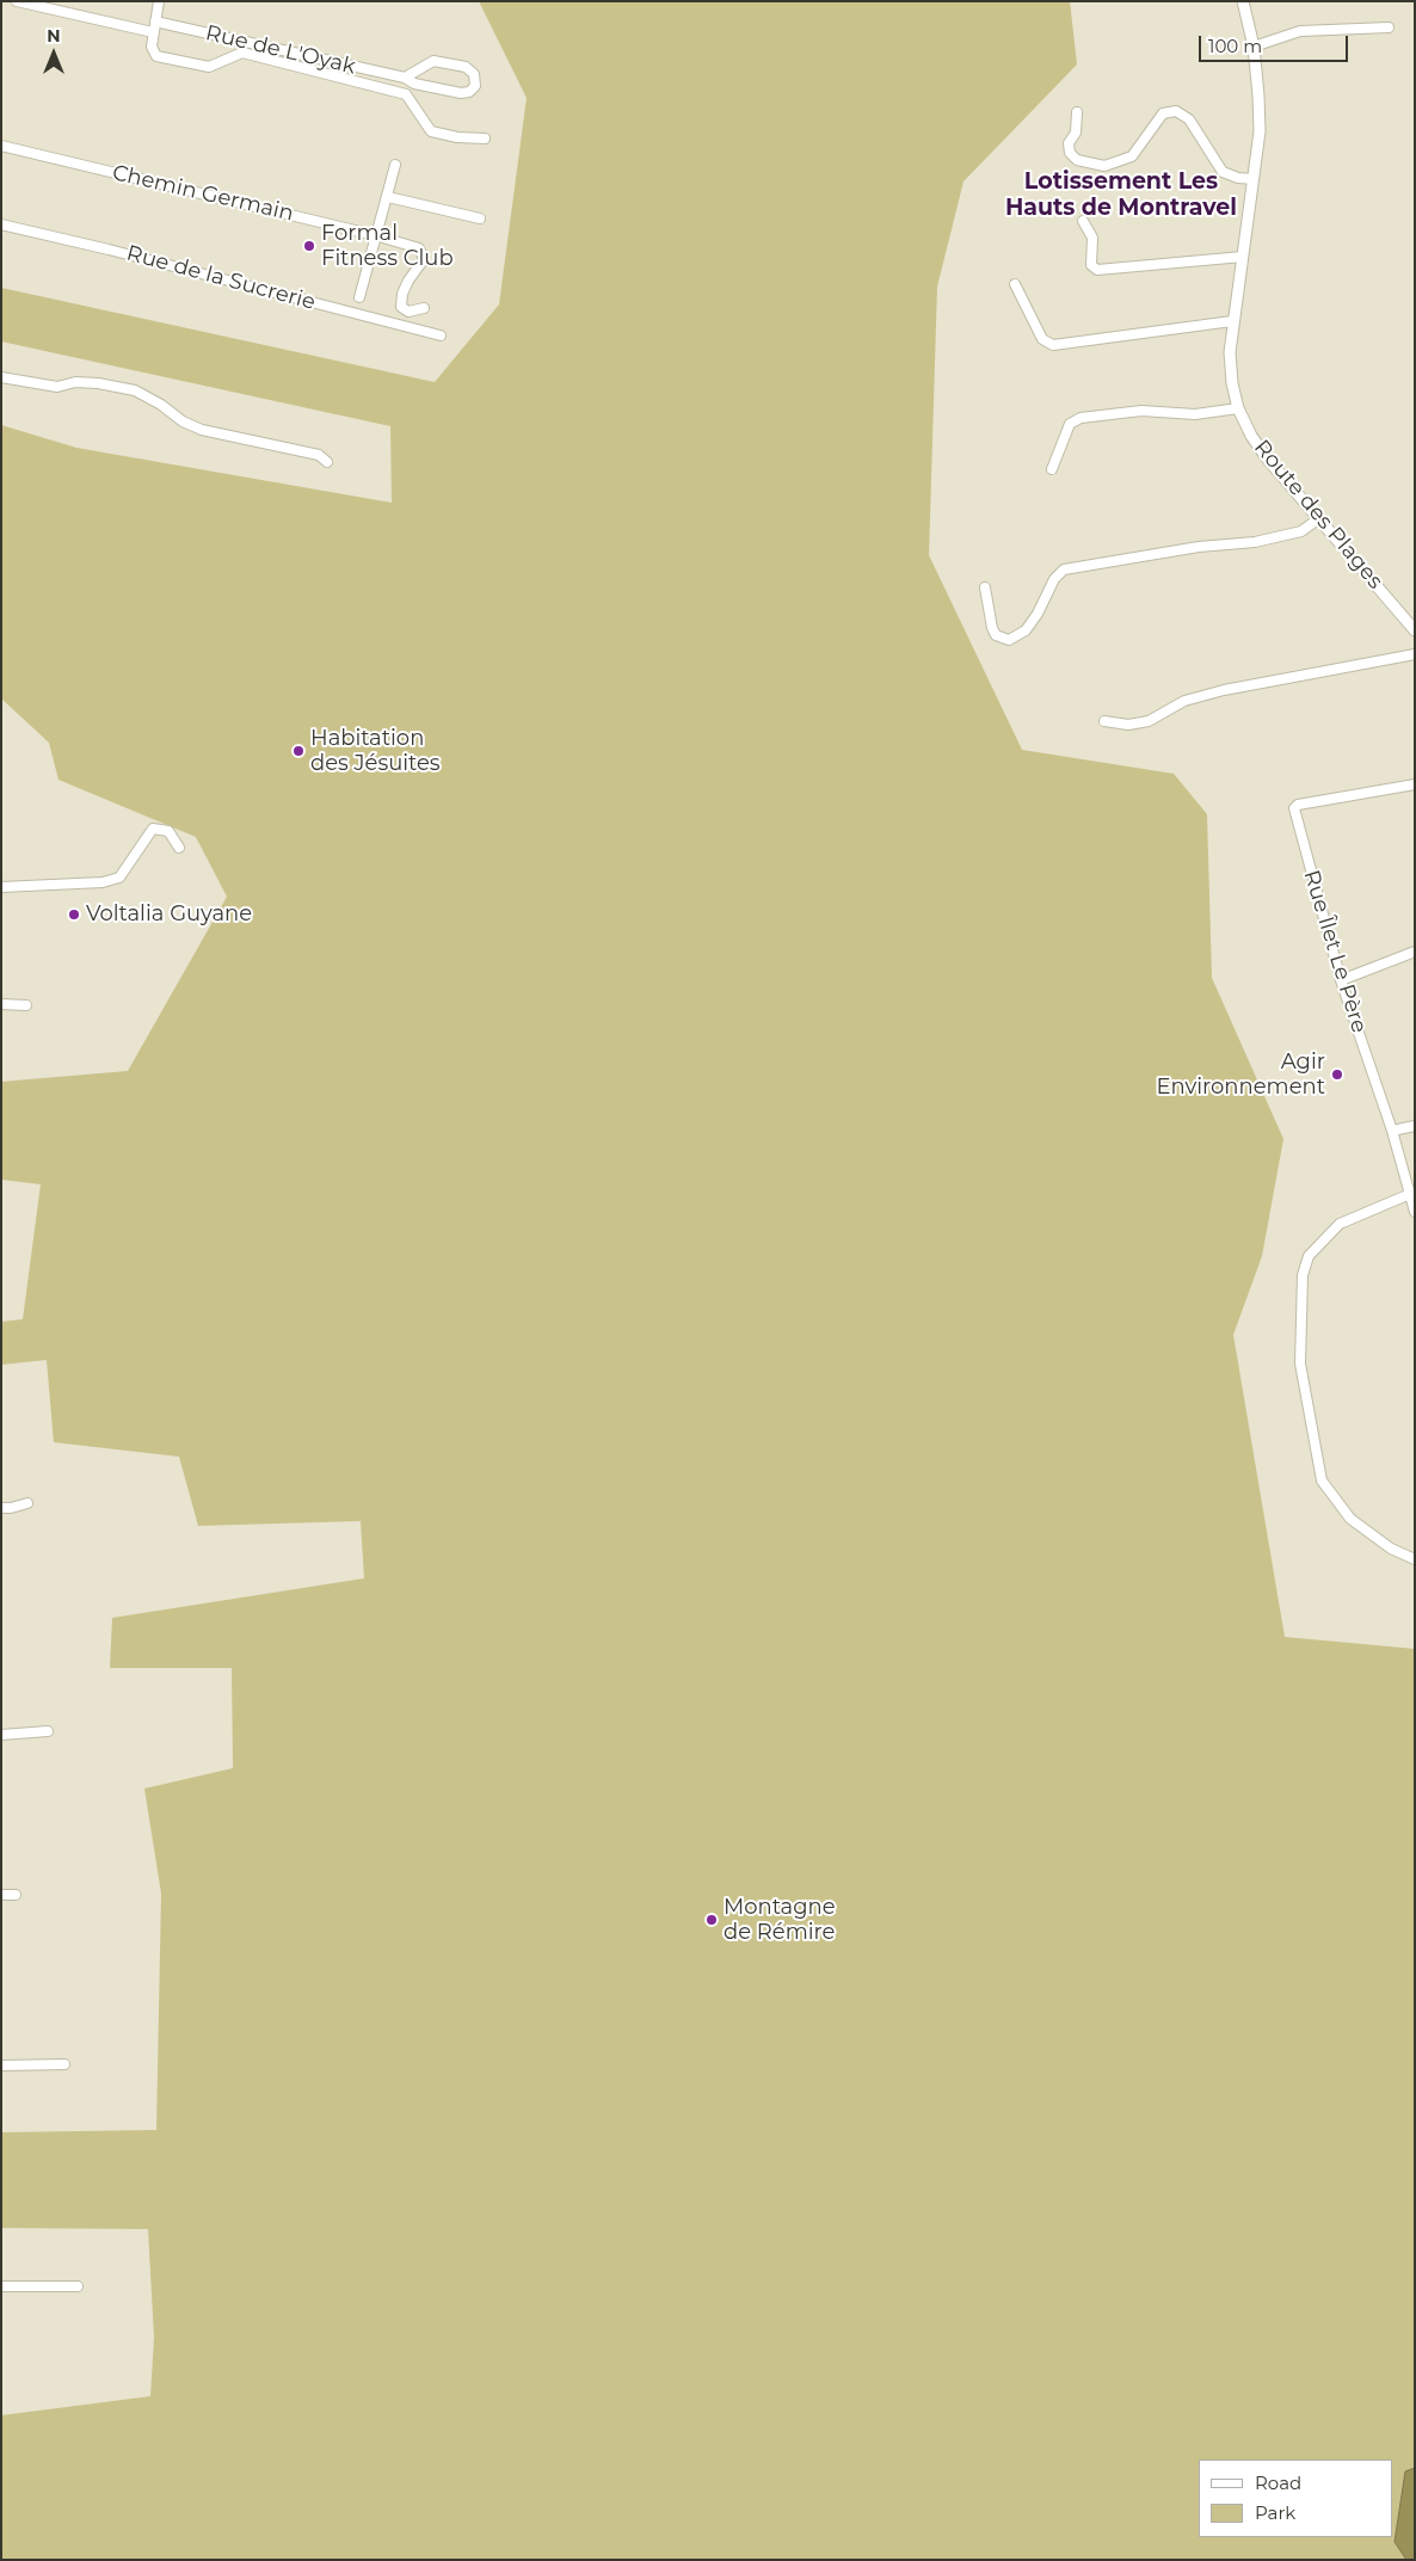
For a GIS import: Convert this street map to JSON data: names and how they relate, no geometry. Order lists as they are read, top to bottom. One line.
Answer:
{"streets":{"street":["Rue de L'Oyak","Chemin Germain","Rue de la Sucrerie","Route des Plages","Rue Îlet Le Père"]},"districts":["Lotissement Les Hauts de Montravel"],"places":["Formal Fitness Club","Habitation des Jésuites","Voltalia Guyane","Agir Environnement","Montagne de Rémire"],"legend":["Road","Park"],"scale_bar":"100 m","north":"top"}
